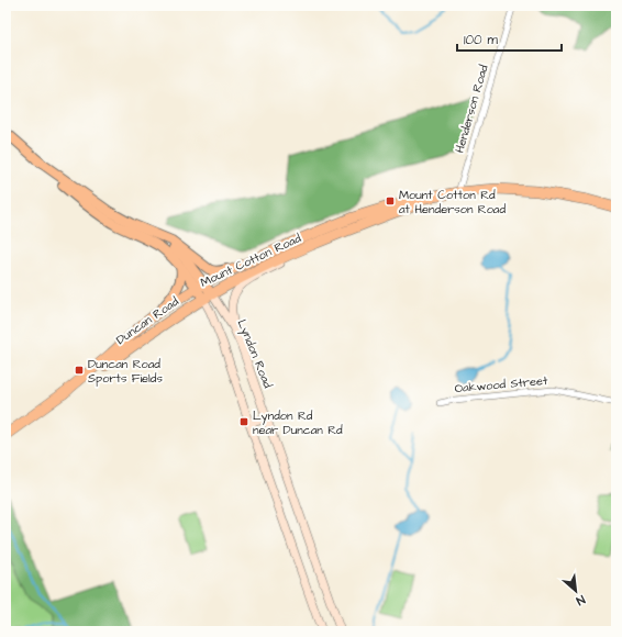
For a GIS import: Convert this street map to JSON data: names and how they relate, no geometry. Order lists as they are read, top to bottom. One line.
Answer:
{"streets":{"highway":["Mount Cotton Road","Duncan Road"],"main road":["Lyndon Road"],"street":["Henderson Road","Oakwood Street"]},"crossings":[["Henderson Road","Mount Cotton Road"],["Mount Cotton Road","Duncan Road"],["Mount Cotton Road","Lyndon Road"],["Duncan Road","Lyndon Road"]],"places":{"transit":["Mount Cotton Rd at Henderson Road","Duncan Road Sports Fields","Lyndon Rd near Duncan Rd"]},"scale_bar":"100 m","north":"bottom right"}
